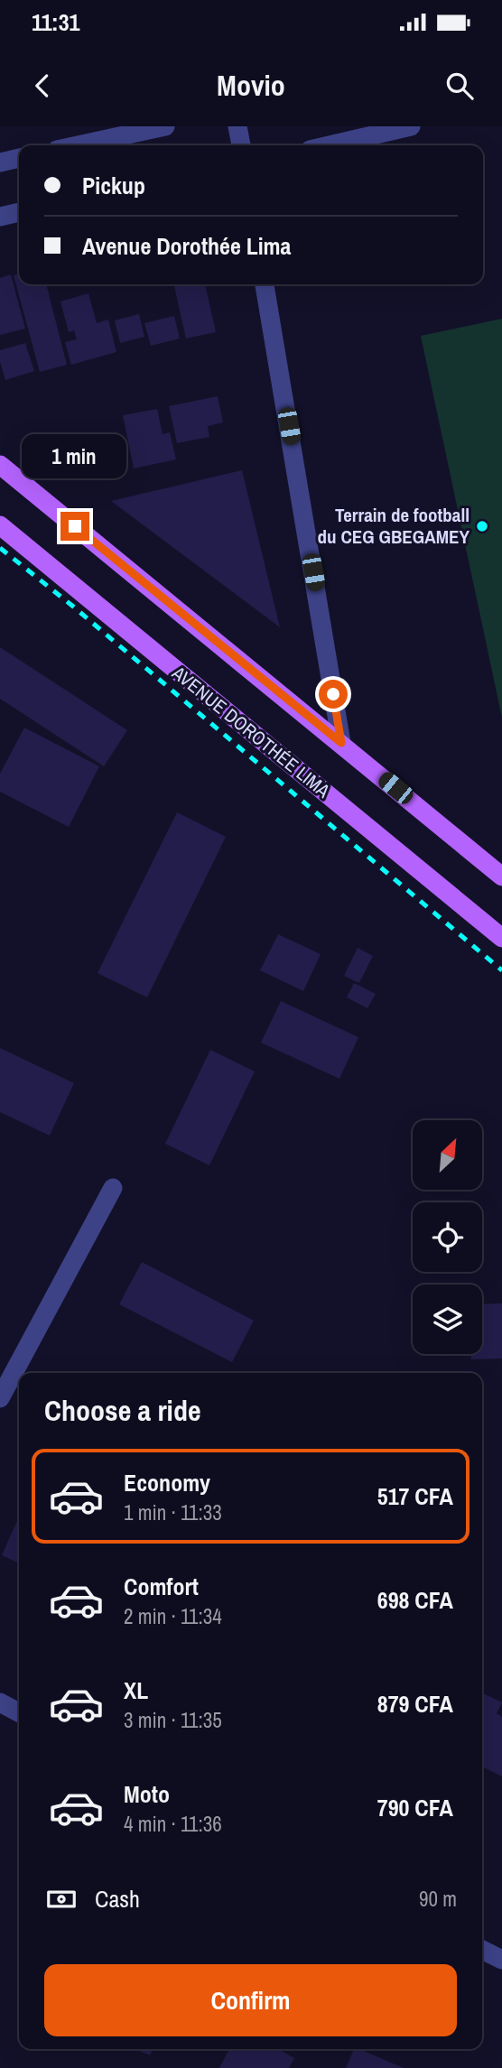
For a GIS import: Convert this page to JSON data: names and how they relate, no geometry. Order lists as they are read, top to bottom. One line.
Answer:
{"streets":{"main road":["AVENUE DOROTHÉE LIMA"]},"places":["Terrain de football du CEG GBEGAMEY"],"north":"top right","page":{"status":"11:31","header":"Movio","banner":["Pickup","Avenue Dorothée Lima"],"bubble":"1 min","heading":"Choose a ride","list":[{"name":"Economy","note":"1 min · 11:33","value":"517 CFA"},{"name":"Comfort","note":"2 min · 11:34","value":"698 CFA"},{"name":"XL","note":"3 min · 11:35","value":"879 CFA"},{"name":"Moto","note":"4 min · 11:36","value":"790 CFA"}],"pay":["Cash","90 m"],"buttons":"Confirm"}}
